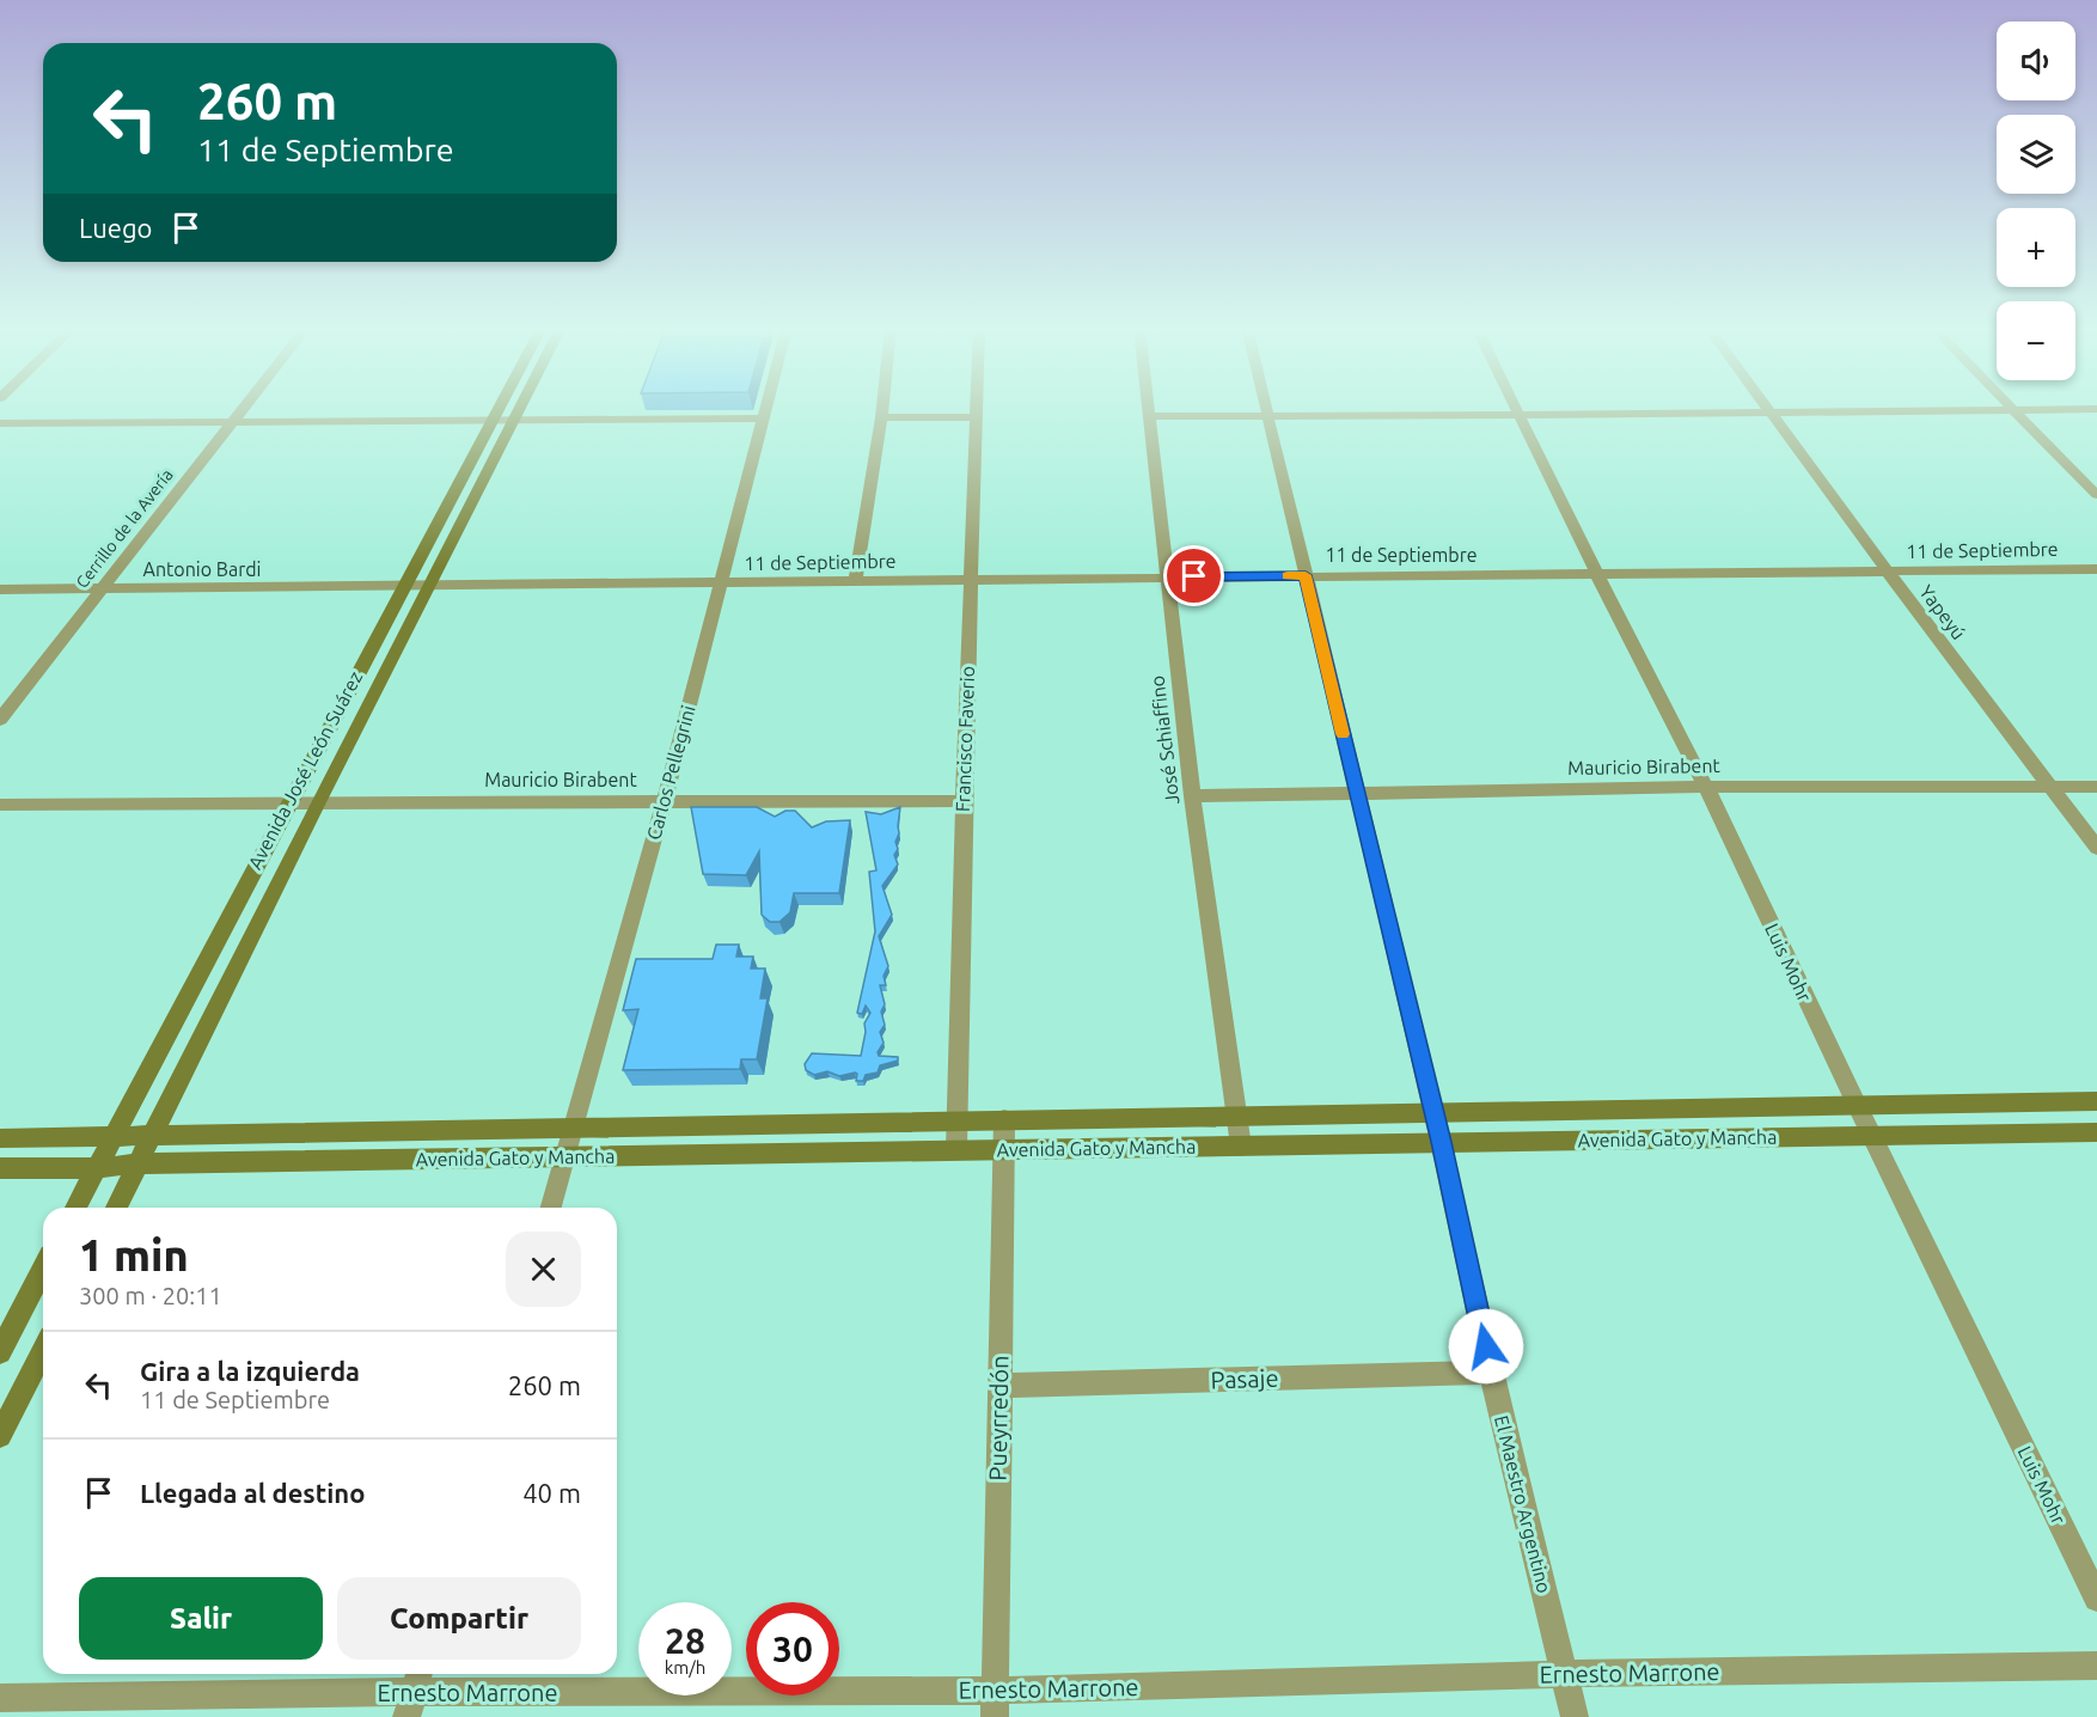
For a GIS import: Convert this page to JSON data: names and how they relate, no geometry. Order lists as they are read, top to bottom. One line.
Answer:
{"streets":{"main road":["Avenida José León Suárez","Avenida Gato y Mancha"],"street":["Cerrillo de la Avería","11 de Septiembre","Antonio Bardi","Yapeyú","Francisco Faverio","José Schiaffino","Mauricio Birabent","Carlos Pellegrini","Luis Mohr","Pasaje","Pueyrredón","El Maestro Argentino","Ernesto Marrone"]},"crossings":[["Cerrillo de la Avería","Antonio Bardi"],["11 de Septiembre","Antonio Bardi"],["11 de Septiembre","Yapeyú"],["11 de Septiembre","Francisco Faverio"],["11 de Septiembre","José Schiaffino"],["11 de Septiembre","Avenida José León Suárez"],["11 de Septiembre","Carlos Pellegrini"],["11 de Septiembre","Luis Mohr"],["11 de Septiembre","El Maestro Argentino"],["Antonio Bardi","Avenida José León Suárez"],["Yapeyú","Mauricio Birabent"],["Francisco Faverio","Mauricio Birabent"],["Francisco Faverio","Avenida Gato y Mancha"],["José Schiaffino","Mauricio Birabent"],["José Schiaffino","Avenida Gato y Mancha"],["Mauricio Birabent","Avenida José León Suárez"],["Mauricio Birabent","Carlos Pellegrini"],["Mauricio Birabent","Luis Mohr"],["Mauricio Birabent","El Maestro Argentino"],["Avenida José León Suárez","Avenida Gato y Mancha"],["Carlos Pellegrini","Avenida Gato y Mancha"],["Luis Mohr","Avenida Gato y Mancha"],["Avenida Gato y Mancha","Pueyrredón"],["Avenida Gato y Mancha","El Maestro Argentino"],["Pasaje","Pueyrredón"],["Pasaje","El Maestro Argentino"],["Pueyrredón","Ernesto Marrone"],["El Maestro Argentino","Ernesto Marrone"]],"page":{"map_buttons":["+","−"],"turn":["260 m","11 de Septiembre"],"then":"Luego","heading":["1 min","300 m · 20:11"],"list":[{"name":"Gira a la izquierda","note":"11 de Septiembre","value":"260 m"},{"name":"Llegada al destino","value":"40 m"}],"buttons":["Salir","Compartir"],"speed":"28 km/h","limit":"30"}}
